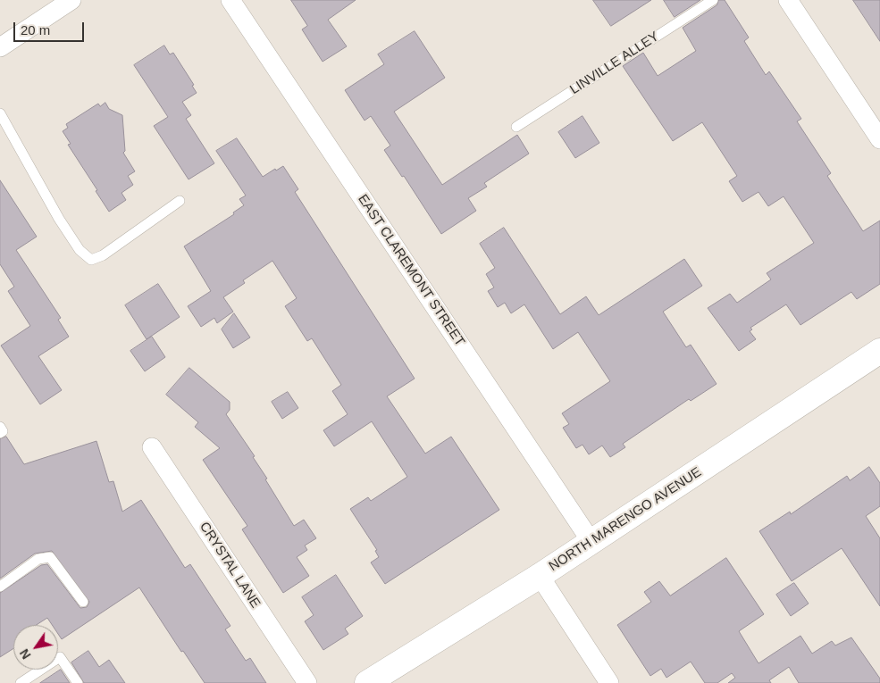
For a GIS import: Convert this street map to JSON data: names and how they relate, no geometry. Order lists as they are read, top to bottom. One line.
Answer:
{"streets":{"street":["EAST CLAREMONT STREET","NORTH MARENGO AVENUE","CRYSTAL LANE"],"lane":["LINVILLE ALLEY"]},"crossings":[["EAST CLAREMONT STREET","NORTH MARENGO AVENUE"]],"scale_bar":"20 m","north":"bottom left"}
